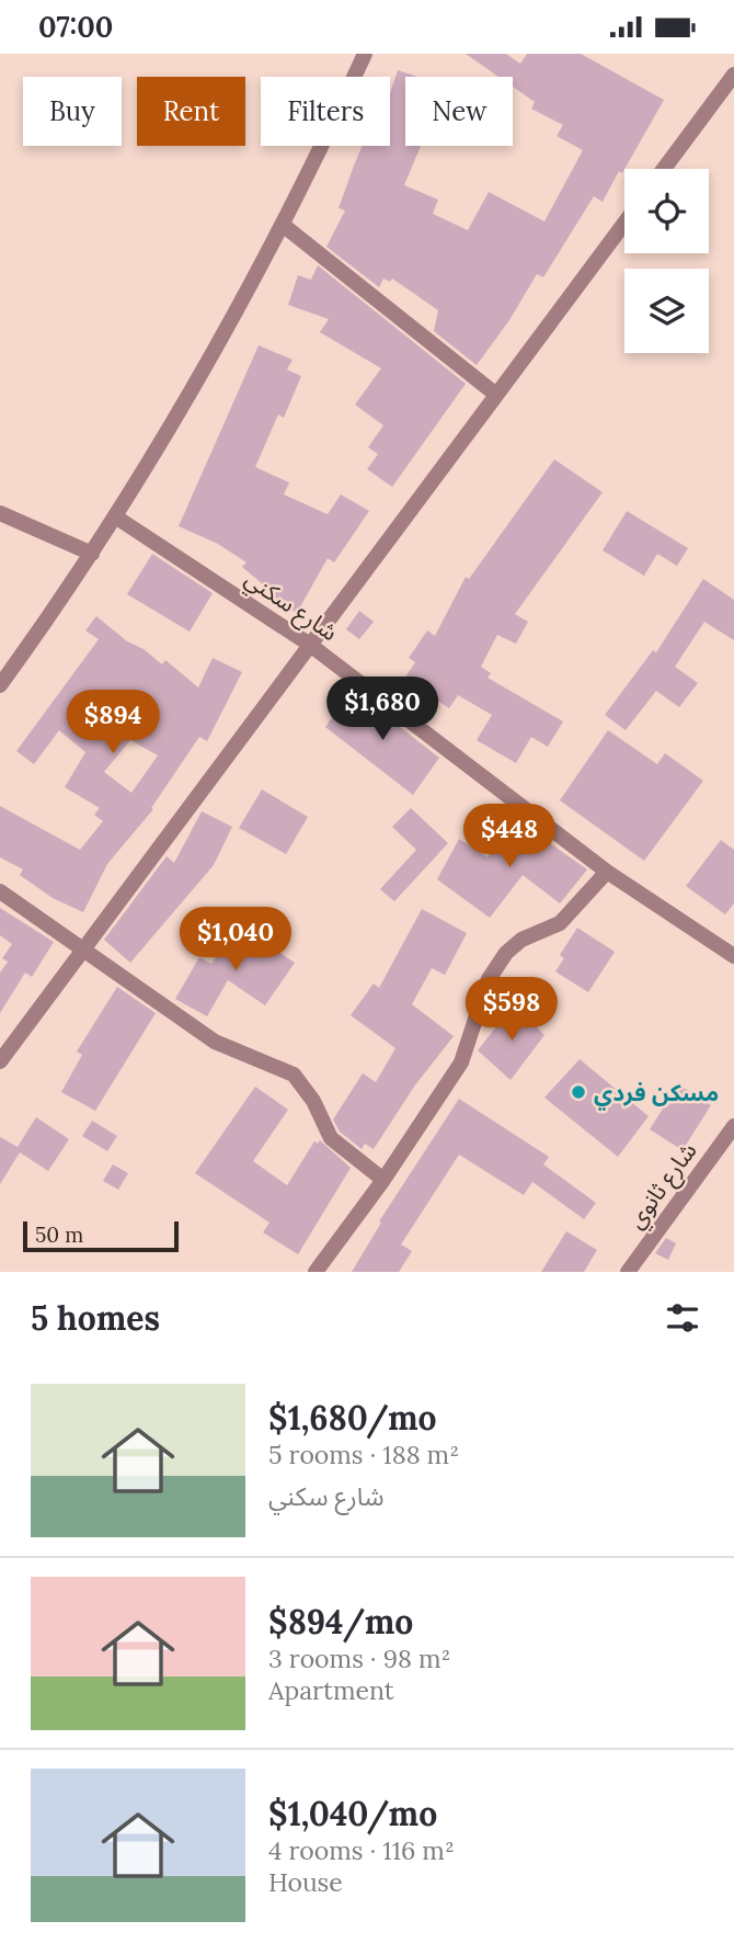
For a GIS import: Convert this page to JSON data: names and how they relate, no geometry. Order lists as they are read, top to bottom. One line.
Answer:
{"streets":{"street":["شارع سكني","شارع ثانوي"]},"places":["مسكن فردي"],"scale_bar":"50 m","page":{"status":"07:00","chip":["Buy","Rent","Filters","New"],"price":["$1,680","$894","$448","$1,040","$598"],"scale":"50 m","heading":"5 homes","list":[{"name":"$1,680/mo","note":"5 rooms · 188 m² · شارع سكني"},{"name":"$894/mo","note":"3 rooms · 98 m² · Apartment"},{"name":"$1,040/mo","note":"4 rooms · 116 m² · House"}]}}
